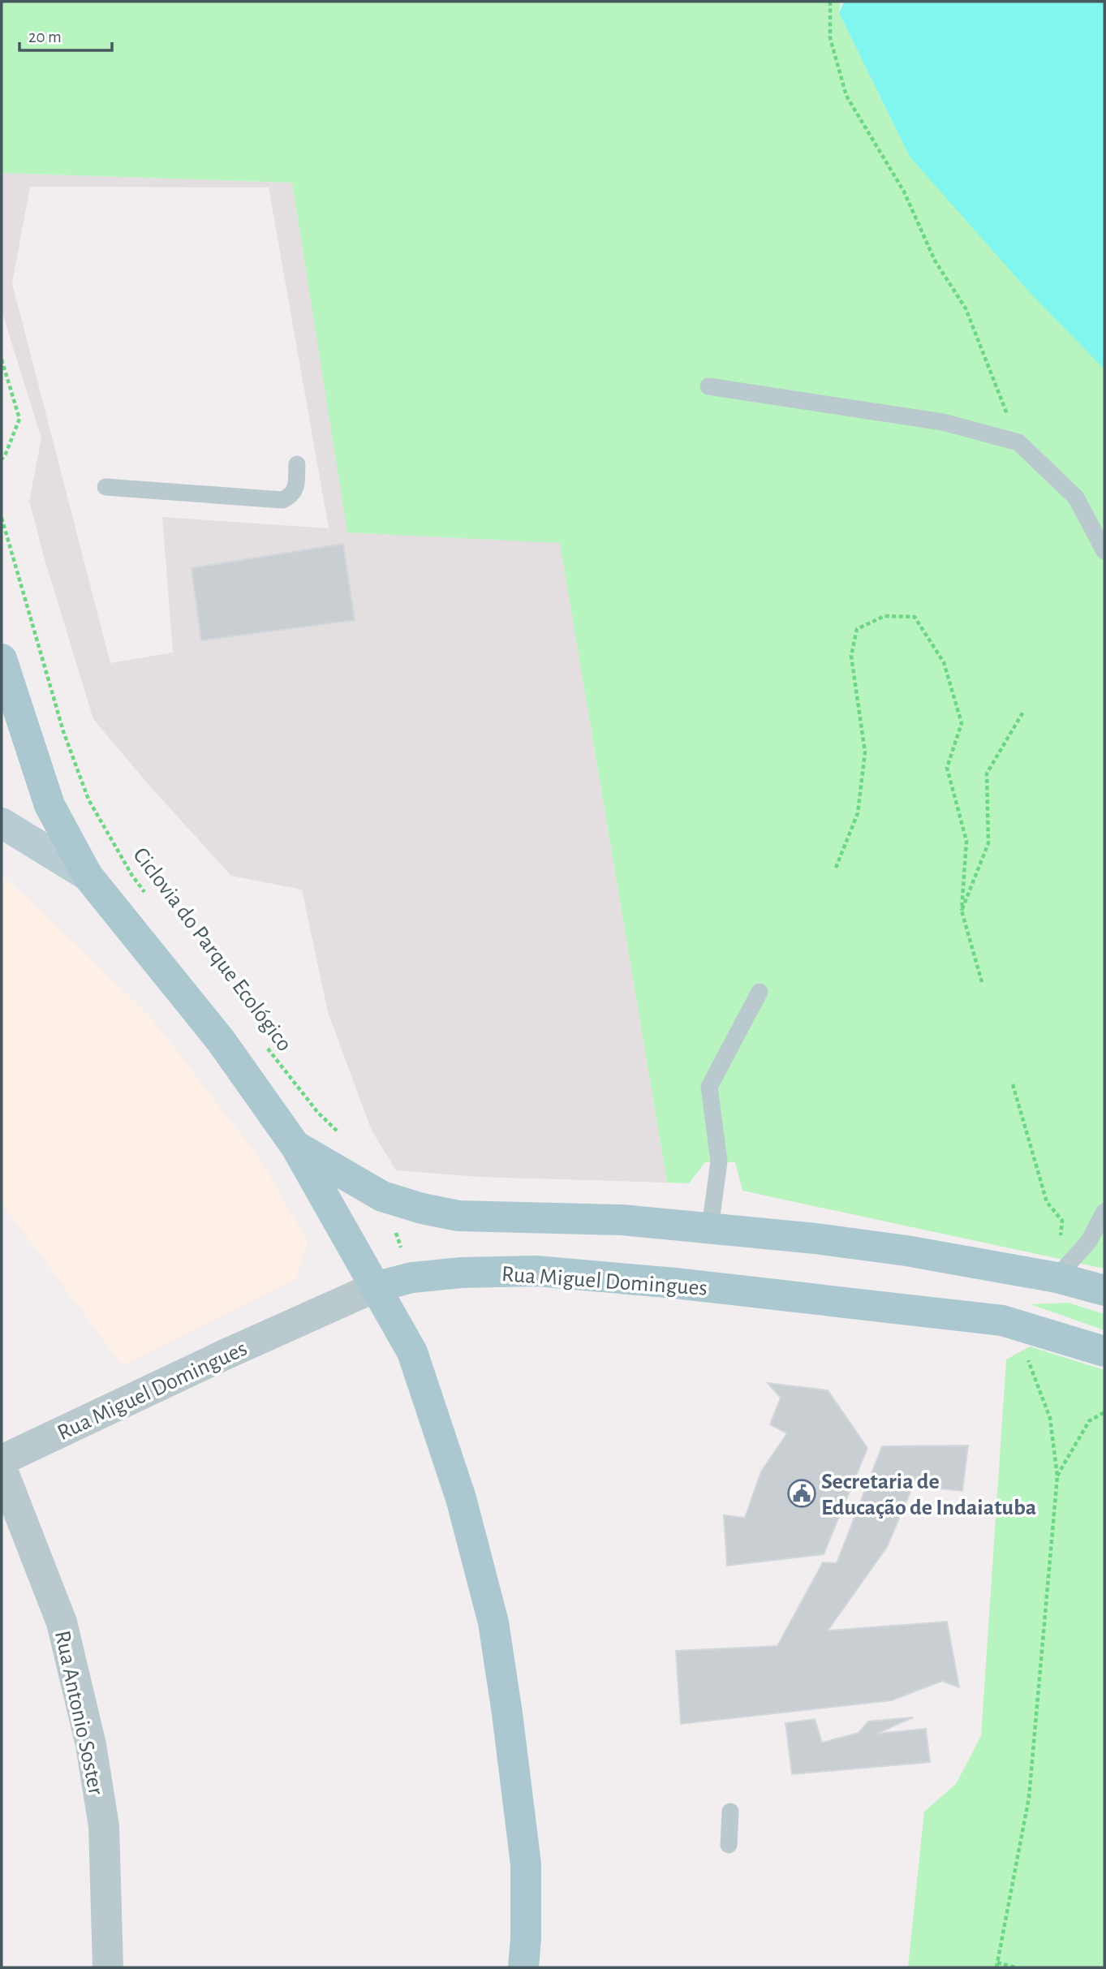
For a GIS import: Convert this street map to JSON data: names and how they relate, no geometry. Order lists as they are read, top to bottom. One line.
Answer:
{"streets":{"main road":["Rua Miguel Domingues"],"street":["Rua Antonio Soster"],"path":["Ciclovia do Parque Ecológico"]},"places":{"public building":["Secretaria de Educação de Indaiatuba"]},"scale_bar":"20 m"}
